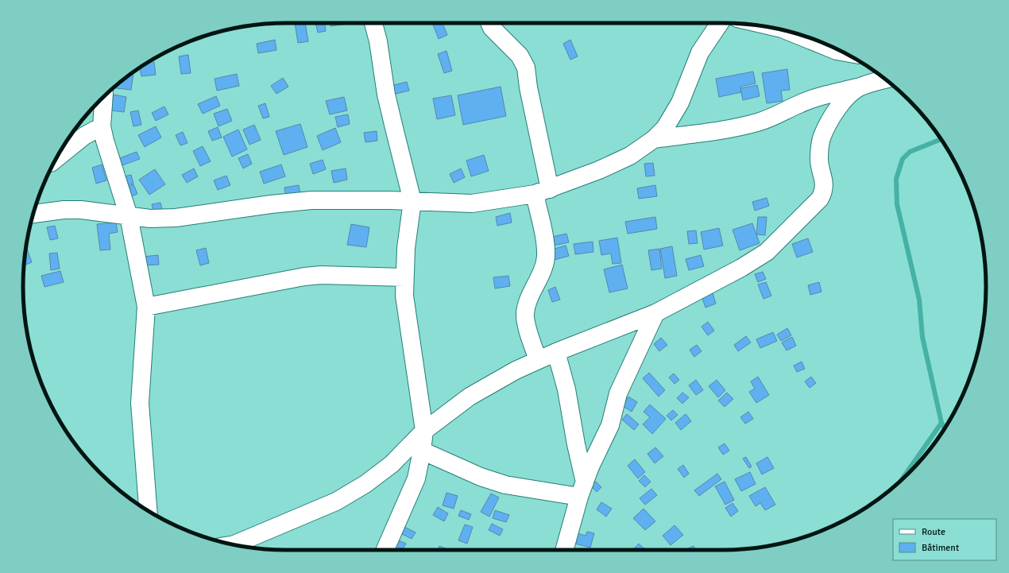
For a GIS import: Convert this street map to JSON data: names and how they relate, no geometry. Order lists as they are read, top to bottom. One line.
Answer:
{"legend":["Route","Bâtiment"]}
